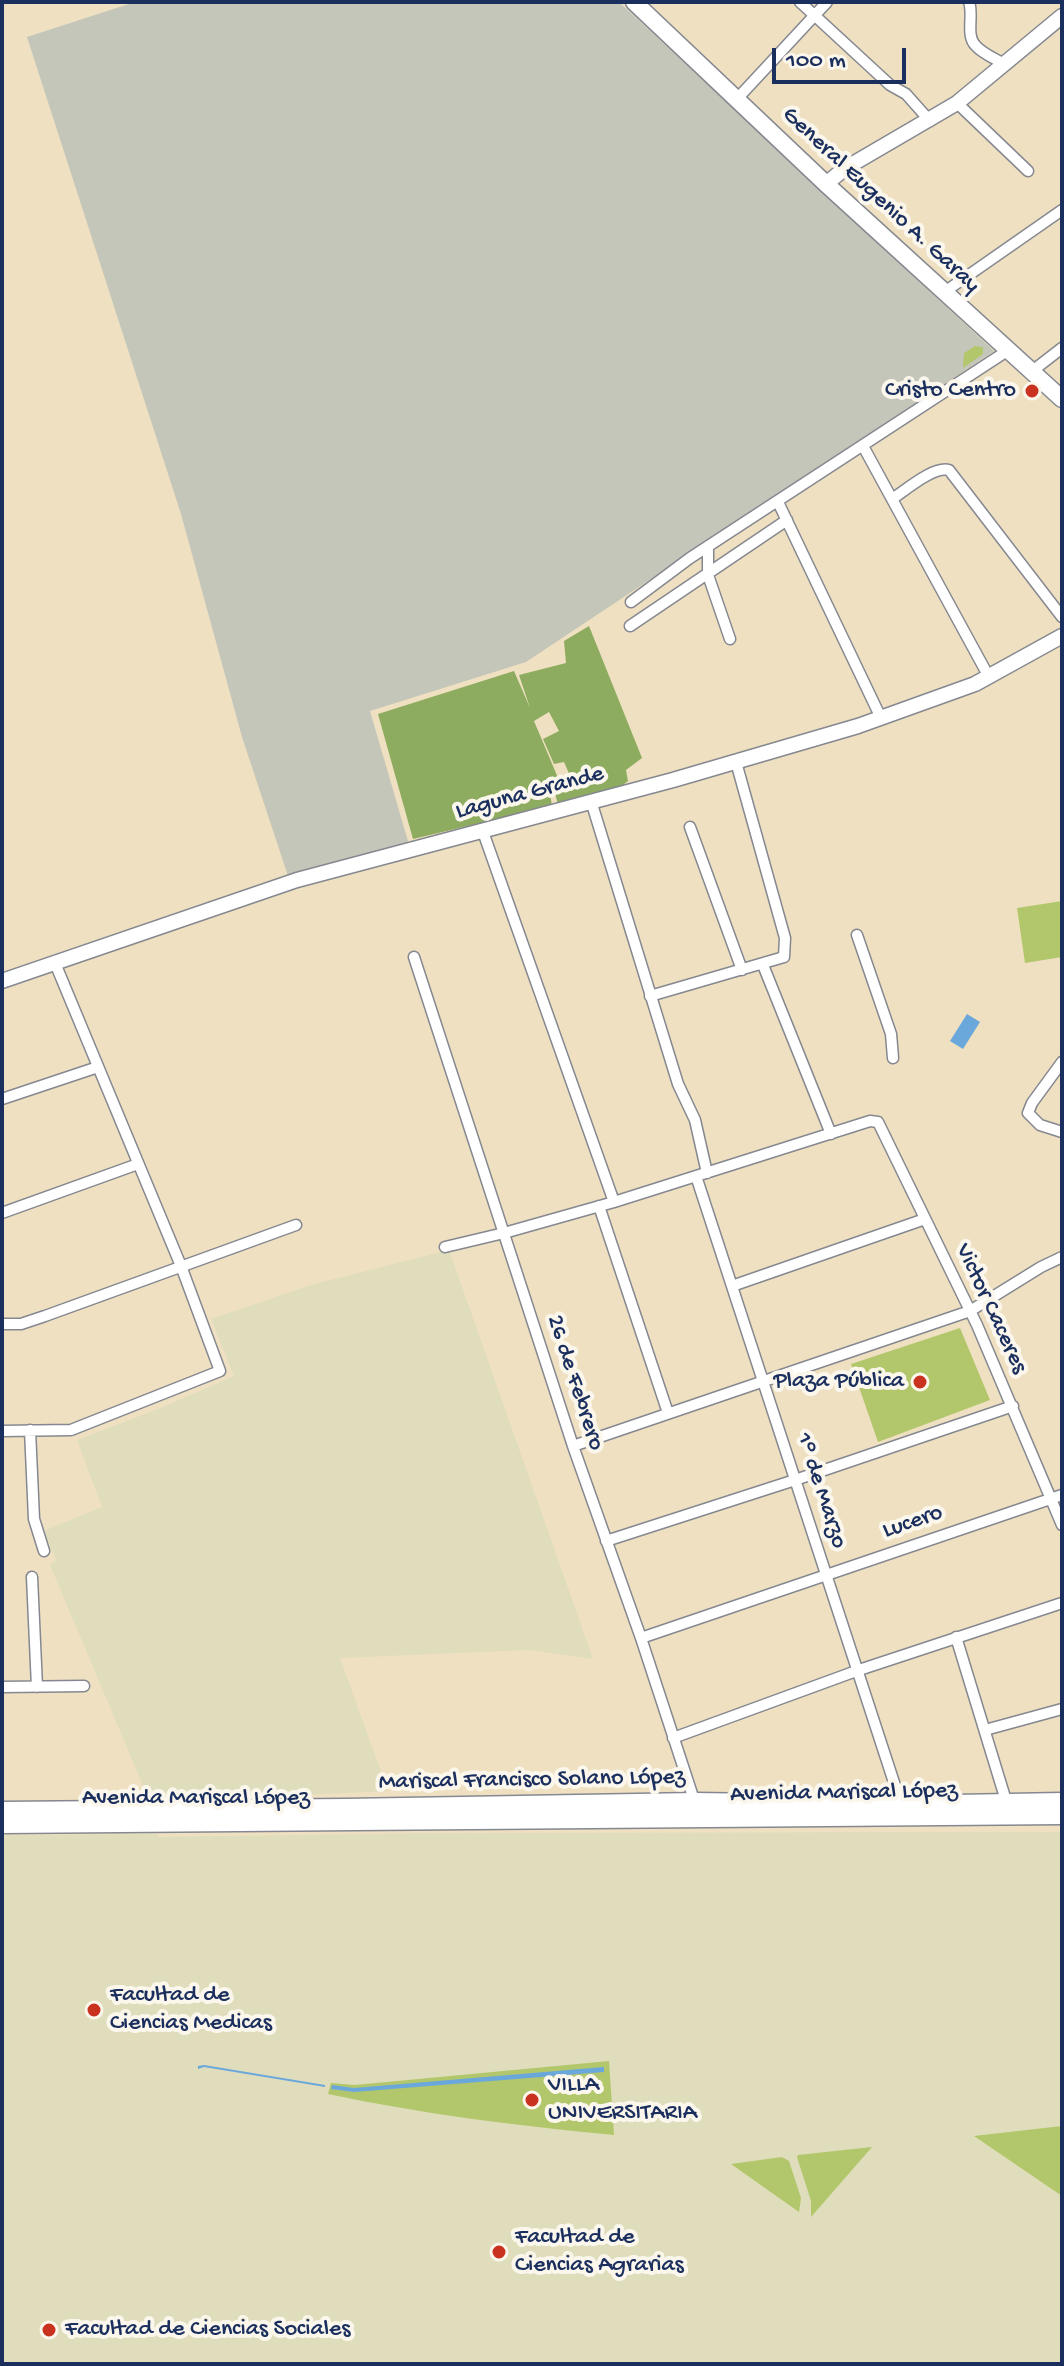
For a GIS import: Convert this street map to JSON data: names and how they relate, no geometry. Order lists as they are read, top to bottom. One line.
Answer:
{"streets":{"highway":["Mariscal Francisco Solano López","Avenida Mariscal López"],"main road":["General Eugenio A. Garay","Laguna Grande"],"street":["Victor Caceres","26 de Febrero","1° de Marzo","Lucero"]},"crossings":[["Laguna Grande","1° de Marzo"],["Victor Caceres","Lucero"],["26 de Febrero","Lucero"],["26 de Febrero","Mariscal Francisco Solano López"],["26 de Febrero","Avenida Mariscal López"],["1° de Marzo","Lucero"],["1° de Marzo","Avenida Mariscal López"],["Mariscal Francisco Solano López","Avenida Mariscal López"]],"places":["Cristo Centro","Plaza Pública","Facultad de Ciencias Medicas","VILLA UNIVERSITARIA","Facultad de Ciencias Agrarias","Facultad de Ciencias Sociales"],"scale_bar":"100 m"}
